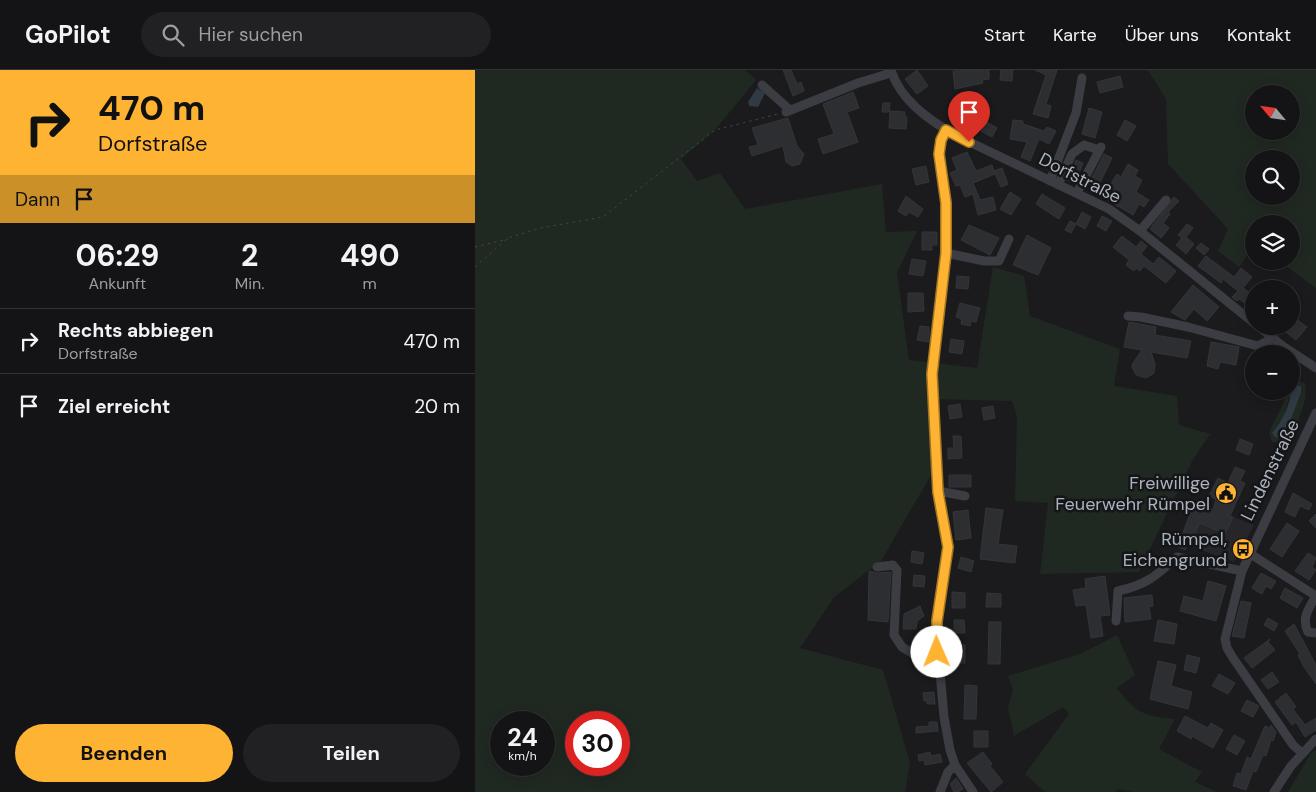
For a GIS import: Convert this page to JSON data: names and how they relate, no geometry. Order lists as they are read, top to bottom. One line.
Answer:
{"streets":{"street":["Dorfstraße","Lindenstraße"]},"places":{"public building":["Freiwillige Feuerwehr Rümpel"],"bus stop":["Rümpel, Eichengrund"]},"north":"top left","page":{"header":"GoPilot","search":"Hier suchen","nav":["Start","Karte","Über uns","Kontakt"],"turn":["470 m","Dorfstraße"],"map_buttons":["+","−"],"then":"Dann","eta":["06:29","Ankunft","2","Min.","490","m"],"list":[{"name":"Rechts abbiegen","note":"Dorfstraße","value":"470 m"},{"name":"Ziel erreicht","value":"20 m"}],"speed":"24 km/h","limit":"30","buttons":["Beenden","Teilen"]}}
